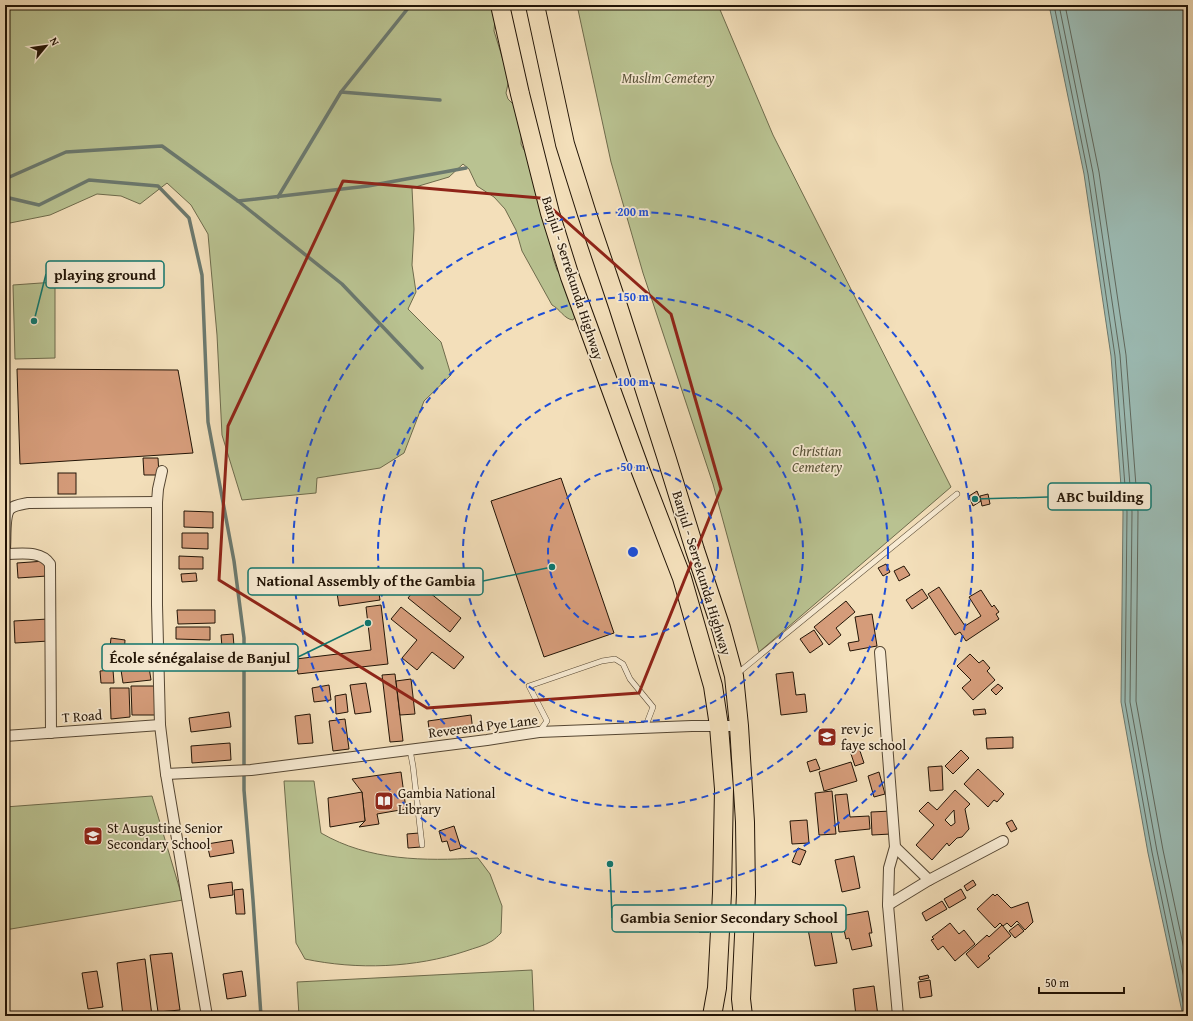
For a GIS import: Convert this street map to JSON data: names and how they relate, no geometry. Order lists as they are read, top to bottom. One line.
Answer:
{"streets":{"highway":["Banjul - Serrekunda Highway"],"street":["T Road","Reverend Pye Lane"]},"crossings":[["Banjul - Serrekunda Highway","Reverend Pye Lane"]],"parks":["Muslim Cemetery","Christian Cemetery"],"places":{"other":["playing ground","ABC building","National Assembly of the Gambia","École sénégalaise de Banjul","Gambia Senior Secondary School"],"school or university":["rev jc faye school","St Augustine Senior Secondary School"],"library":["Gambia National Library"]},"scale_bar":"50 m","north":"top right","rings":["200 m","150 m","100 m","50 m"]}
